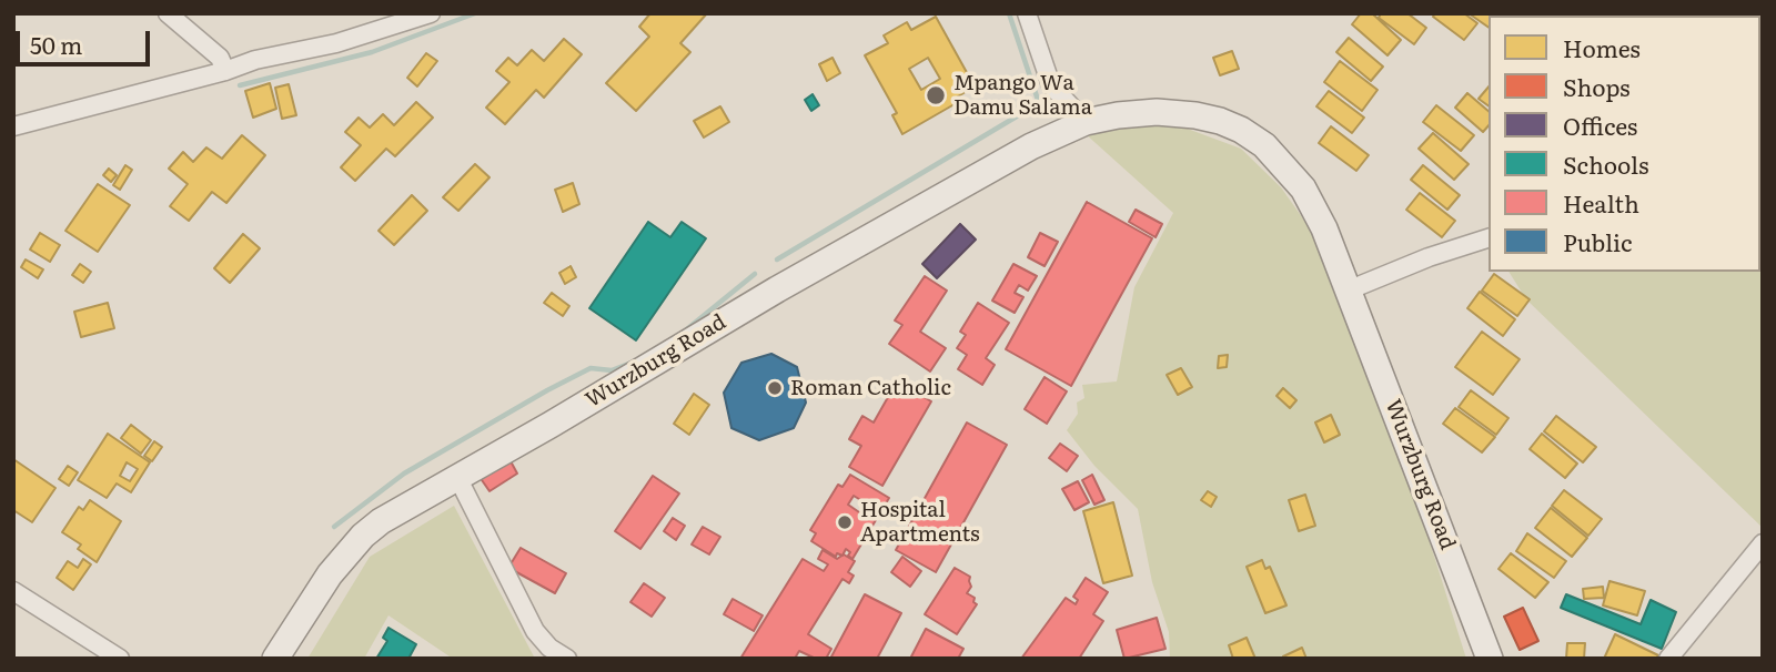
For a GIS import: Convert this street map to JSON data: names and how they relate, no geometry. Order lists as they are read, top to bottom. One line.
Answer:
{"streets":{"main road":["Wurzburg Road"]},"places":["Mpango Wa Damu Salama","Roman Catholic","Hospital Apartments"],"legend":["Homes","Shops","Offices","Schools","Health","Public"],"scale_bar":"50 m"}
